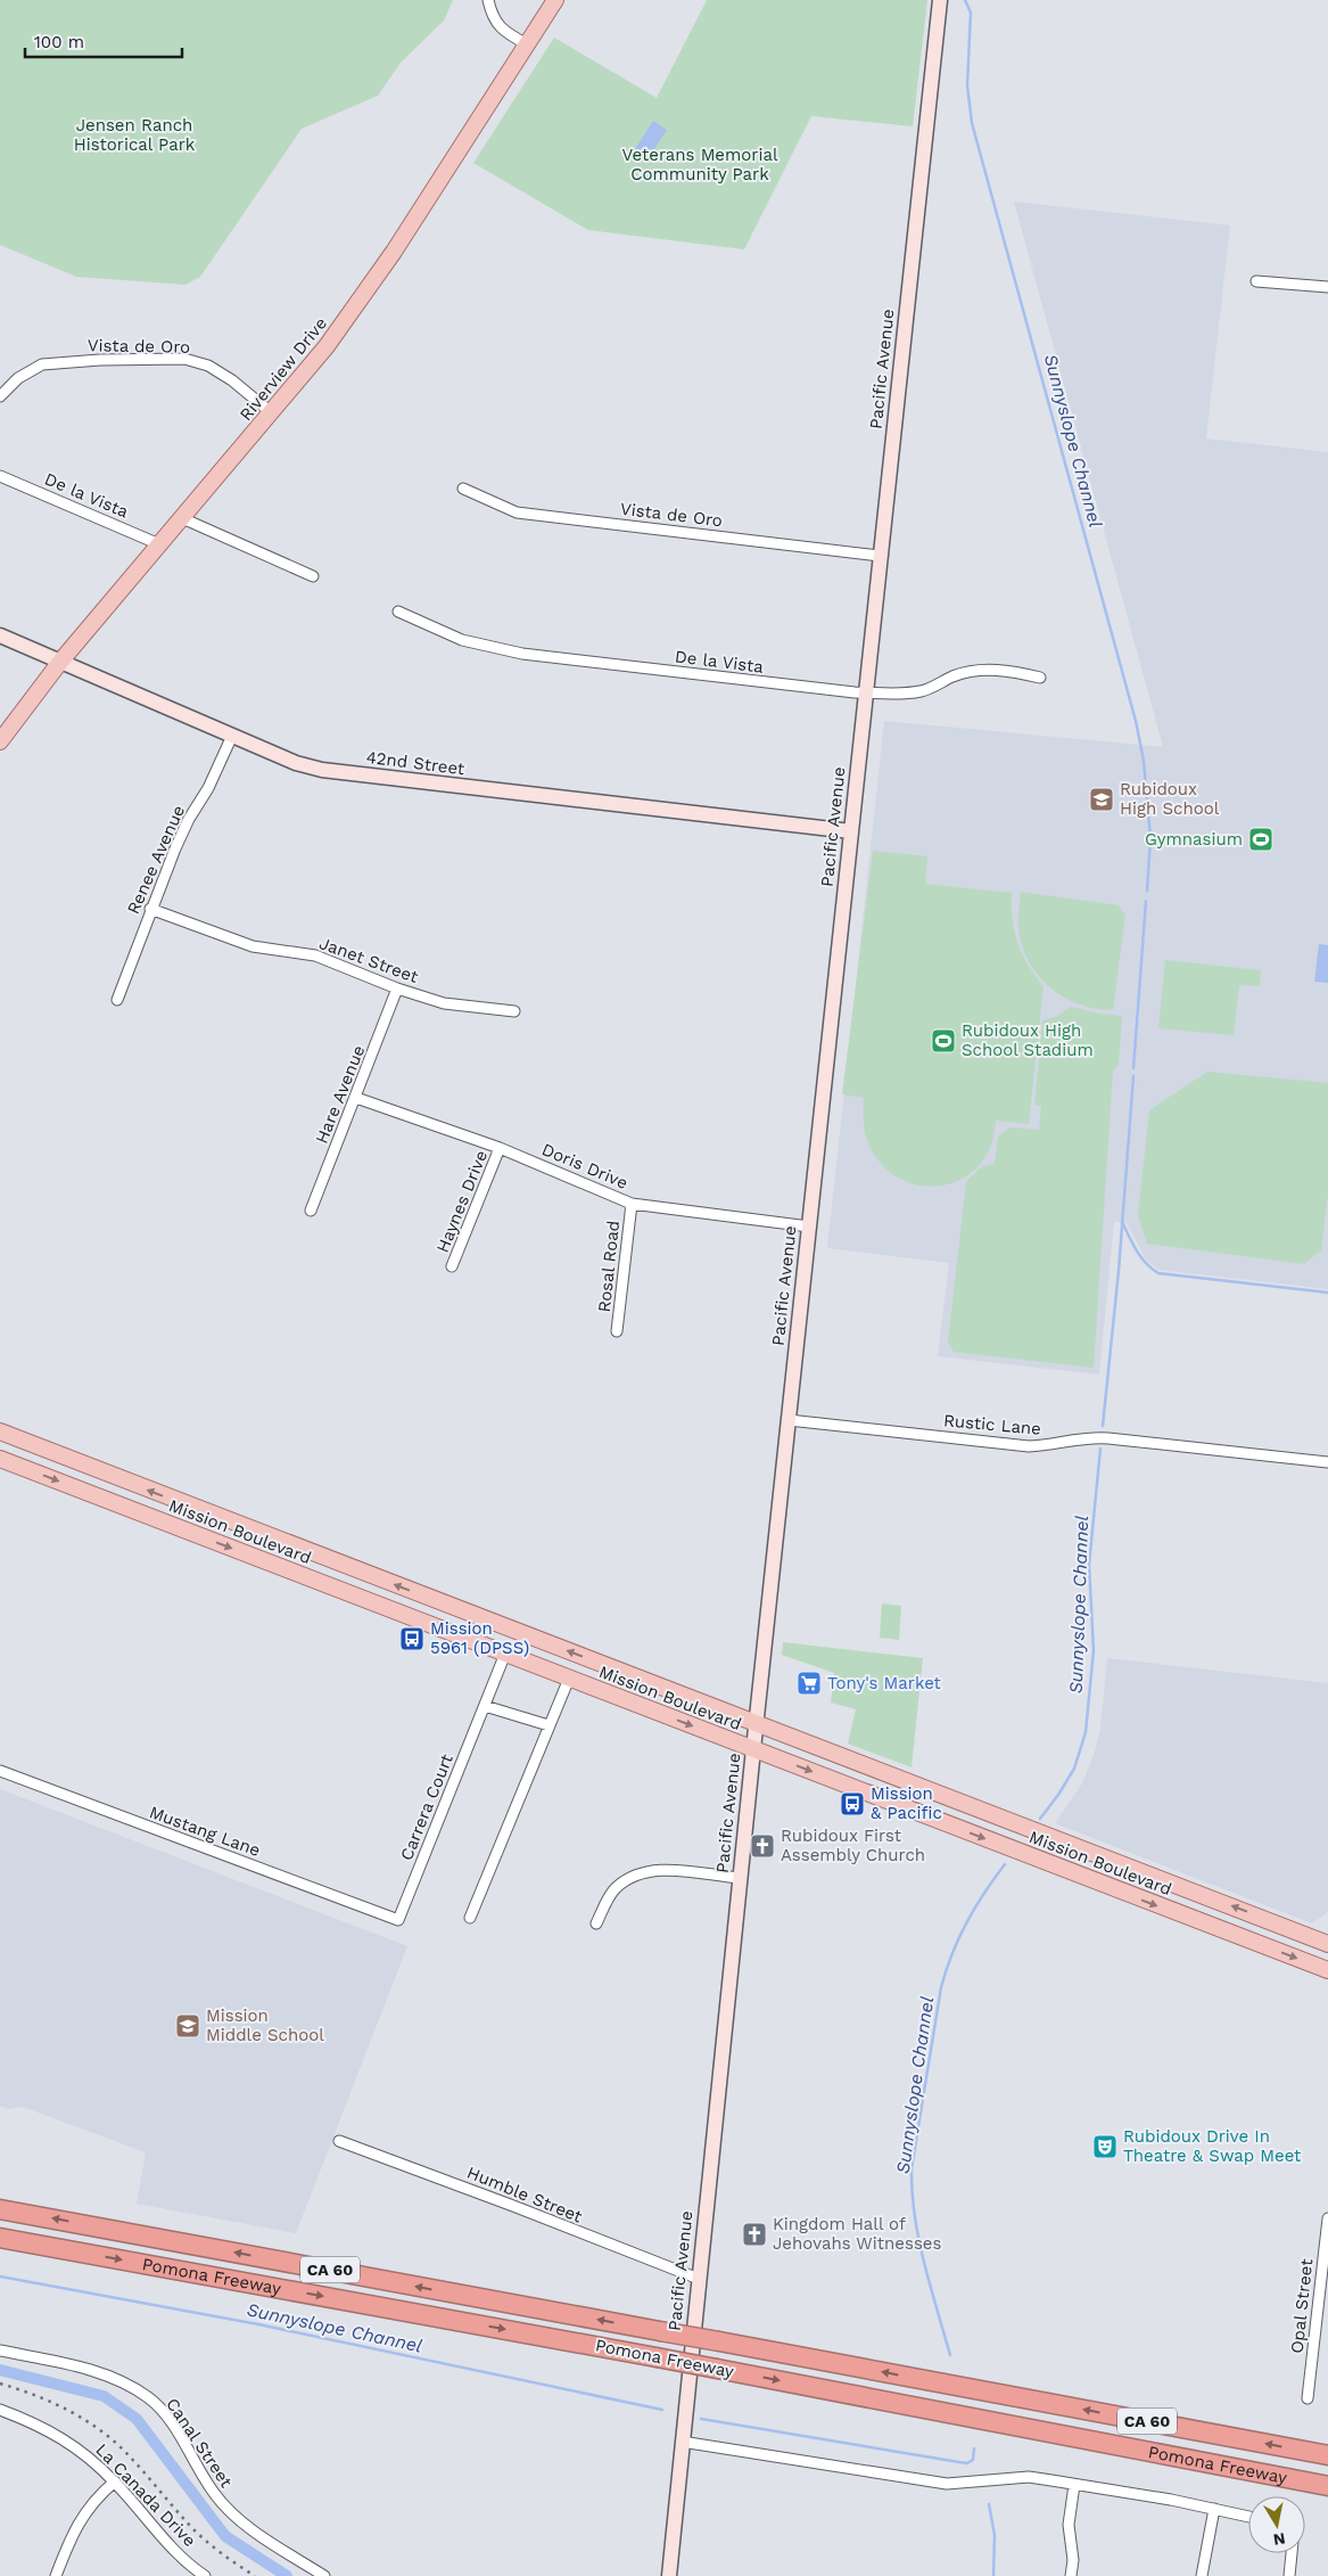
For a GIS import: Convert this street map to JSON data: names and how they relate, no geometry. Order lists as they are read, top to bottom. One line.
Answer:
{"streets":{"highway":["CA 60","Pomona Freeway"],"main road":["Riverview Drive","Mission Boulevard"],"street":["Vista de Oro","Pacific Avenue","De la Vista","42nd Street","Renee Avenue","Janet Street","Hare Avenue","Doris Drive","Haynes Drive","Rosal Road","Rustic Lane","Carrera Court","Mustang Lane","Humble Street","Opal Street","Canal Street","La Canada Drive"]},"crossings":[["Vista de Oro","Riverview Drive"],["Vista de Oro","Pacific Avenue"],["Riverview Drive","De la Vista"],["Riverview Drive","42nd Street"],["Pacific Avenue","De la Vista"],["Pacific Avenue","42nd Street"],["Pacific Avenue","Doris Drive"],["Pacific Avenue","Rustic Lane"],["Pacific Avenue","Mission Boulevard"],["Pacific Avenue","Humble Street"],["42nd Street","Renee Avenue"],["Renee Avenue","Janet Street"],["Janet Street","Hare Avenue"],["Hare Avenue","Doris Drive"],["Doris Drive","Haynes Drive"],["Doris Drive","Rosal Road"],["Mission Boulevard","Carrera Court"],["Carrera Court","Mustang Lane"]],"water":["Sunnyslope Channel"],"parks":["Jensen Ranch Historical Park","Veterans Memorial Community Park"],"places":{"school or university":["Rubidoux High School","Mission Middle School"],"sports":["Gymnasium","Rubidoux High School Stadium"],"bus stop":["Mission 5961 (DPSS)","Mission & Pacific"],"supermarket":["Tony's Market"],"church":["Rubidoux First Assembly Church","Kingdom Hall of Jehovahs Witnesses"],"theatre":["Rubidoux Drive In Theatre & Swap Meet"]},"scale_bar":"100 m","north":"bottom"}
